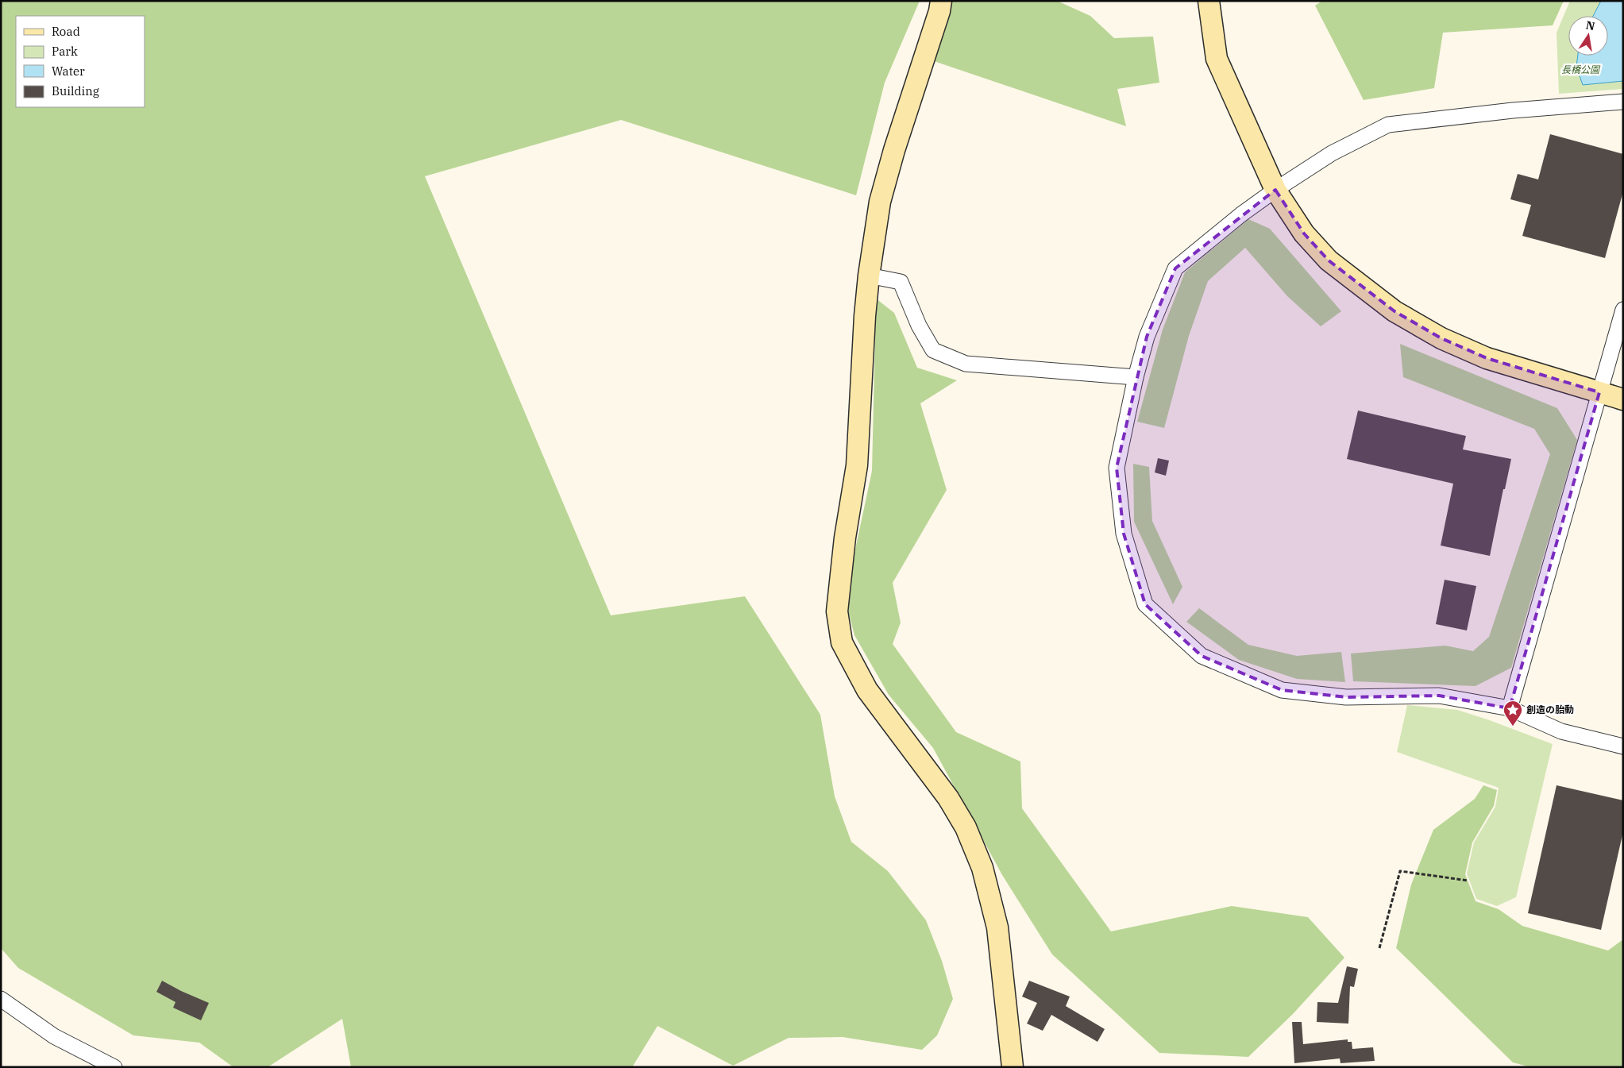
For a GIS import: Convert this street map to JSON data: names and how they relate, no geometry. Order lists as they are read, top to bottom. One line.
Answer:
{"parks":["長橋公園"],"places":{"place":["創造の胎動"]},"legend":["Road","Park","Water","Building"],"north":"top"}
